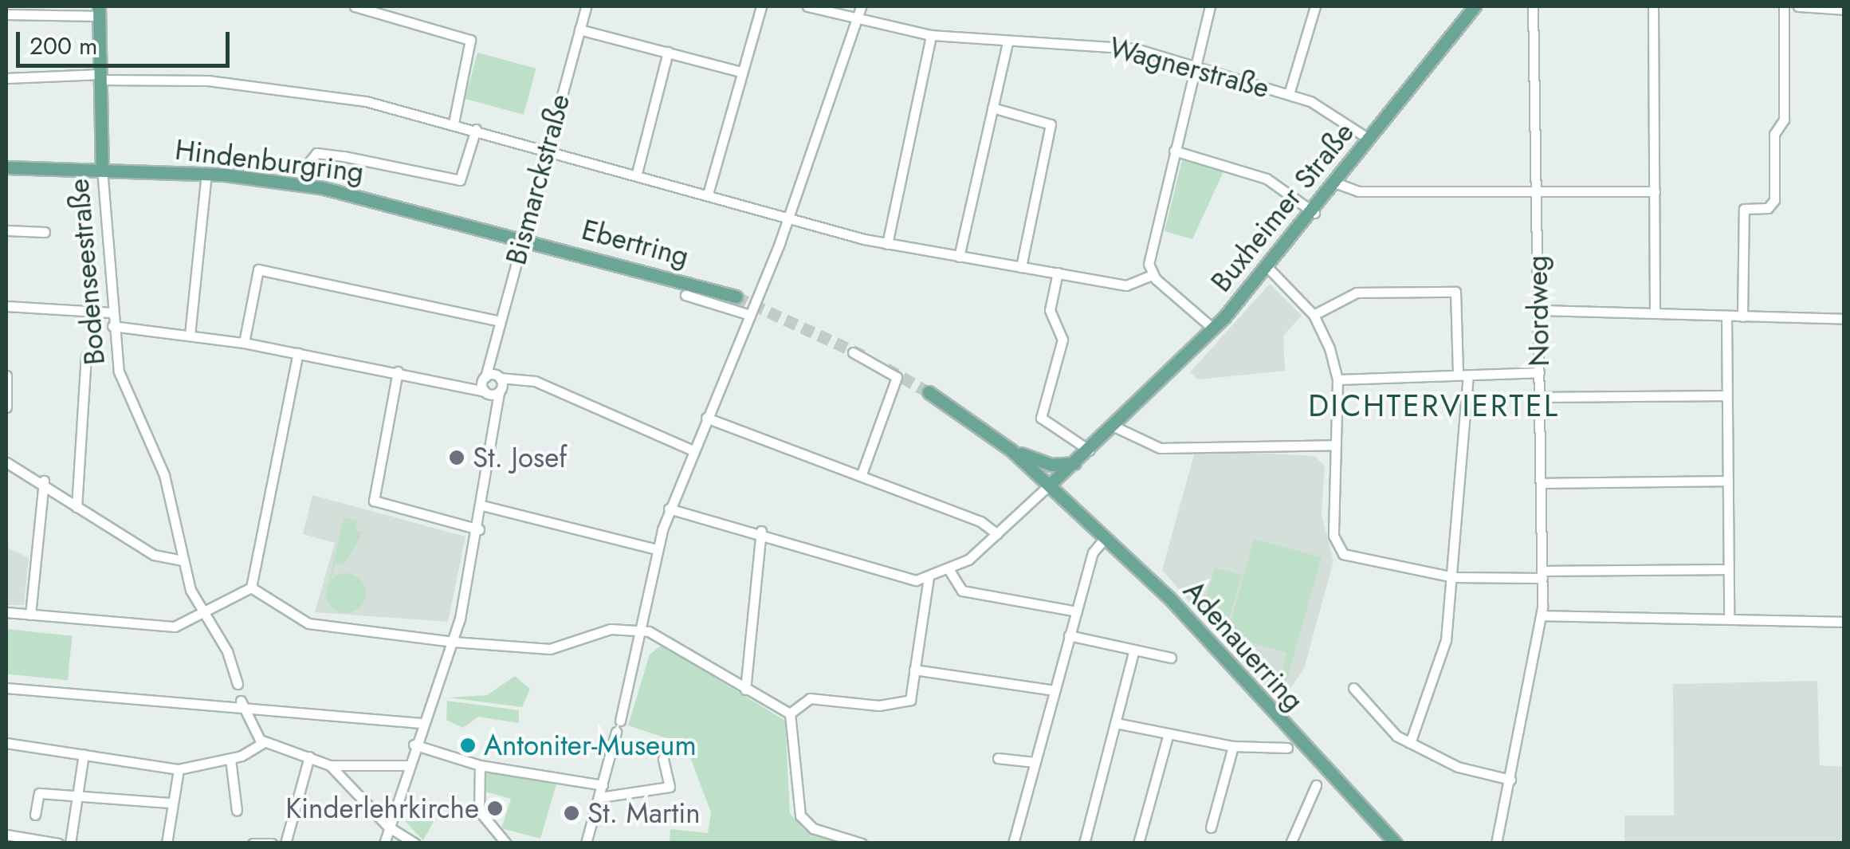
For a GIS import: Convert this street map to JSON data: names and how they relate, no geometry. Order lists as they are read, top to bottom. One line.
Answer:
{"streets":{"main road":["Hindenburgring","Buxheimer Straße","Ebertring","Bodenseestraße","Adenauerring"],"street":["Wagnerstraße","Bismarckstraße","Nordweg"]},"crossings":[["Wagnerstraße","Buxheimer Straße"],["Hindenburgring","Bismarckstraße"],["Hindenburgring","Ebertring"],["Hindenburgring","Bodenseestraße"],["Bismarckstraße","Ebertring"],["Buxheimer Straße","Adenauerring"]],"districts":["DICHTERVIERTEL"],"places":["St. Josef","Antoniter-Museum","Kinderlehrkirche","St. Martin"],"scale_bar":"200 m"}
